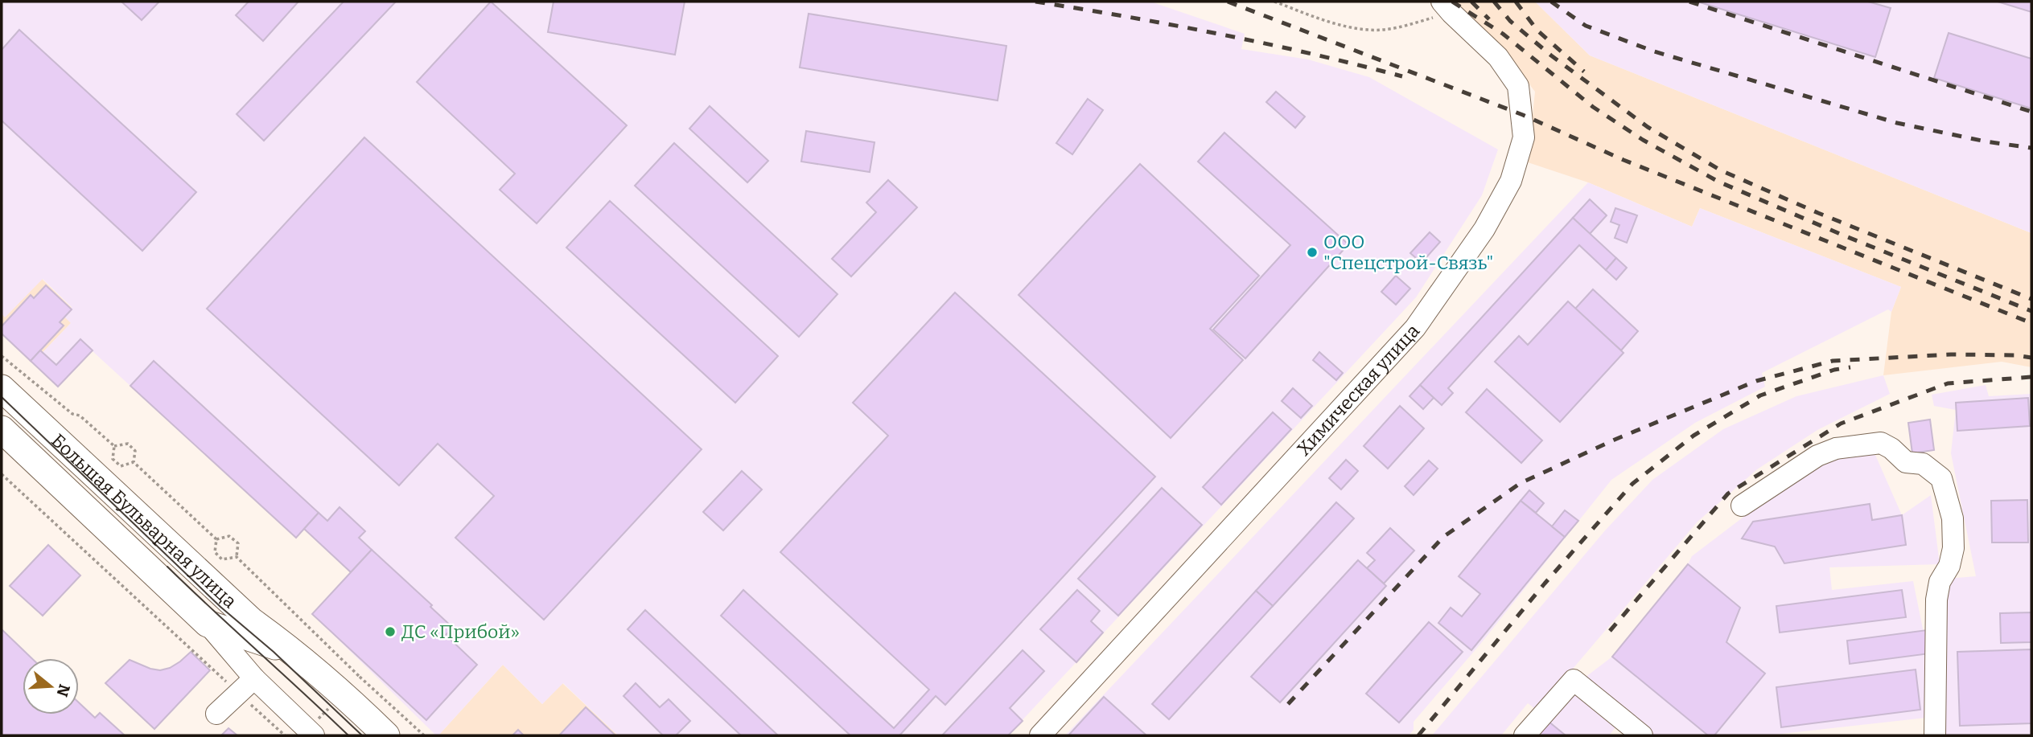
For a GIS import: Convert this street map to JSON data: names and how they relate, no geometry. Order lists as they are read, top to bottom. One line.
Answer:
{"streets":{"main road":["Большая Бульварная улица"],"street":["Химическая улица"]},"places":["ООО \"Спецстрой-Связь\"","ДC «Прибой»"],"north":"right"}
